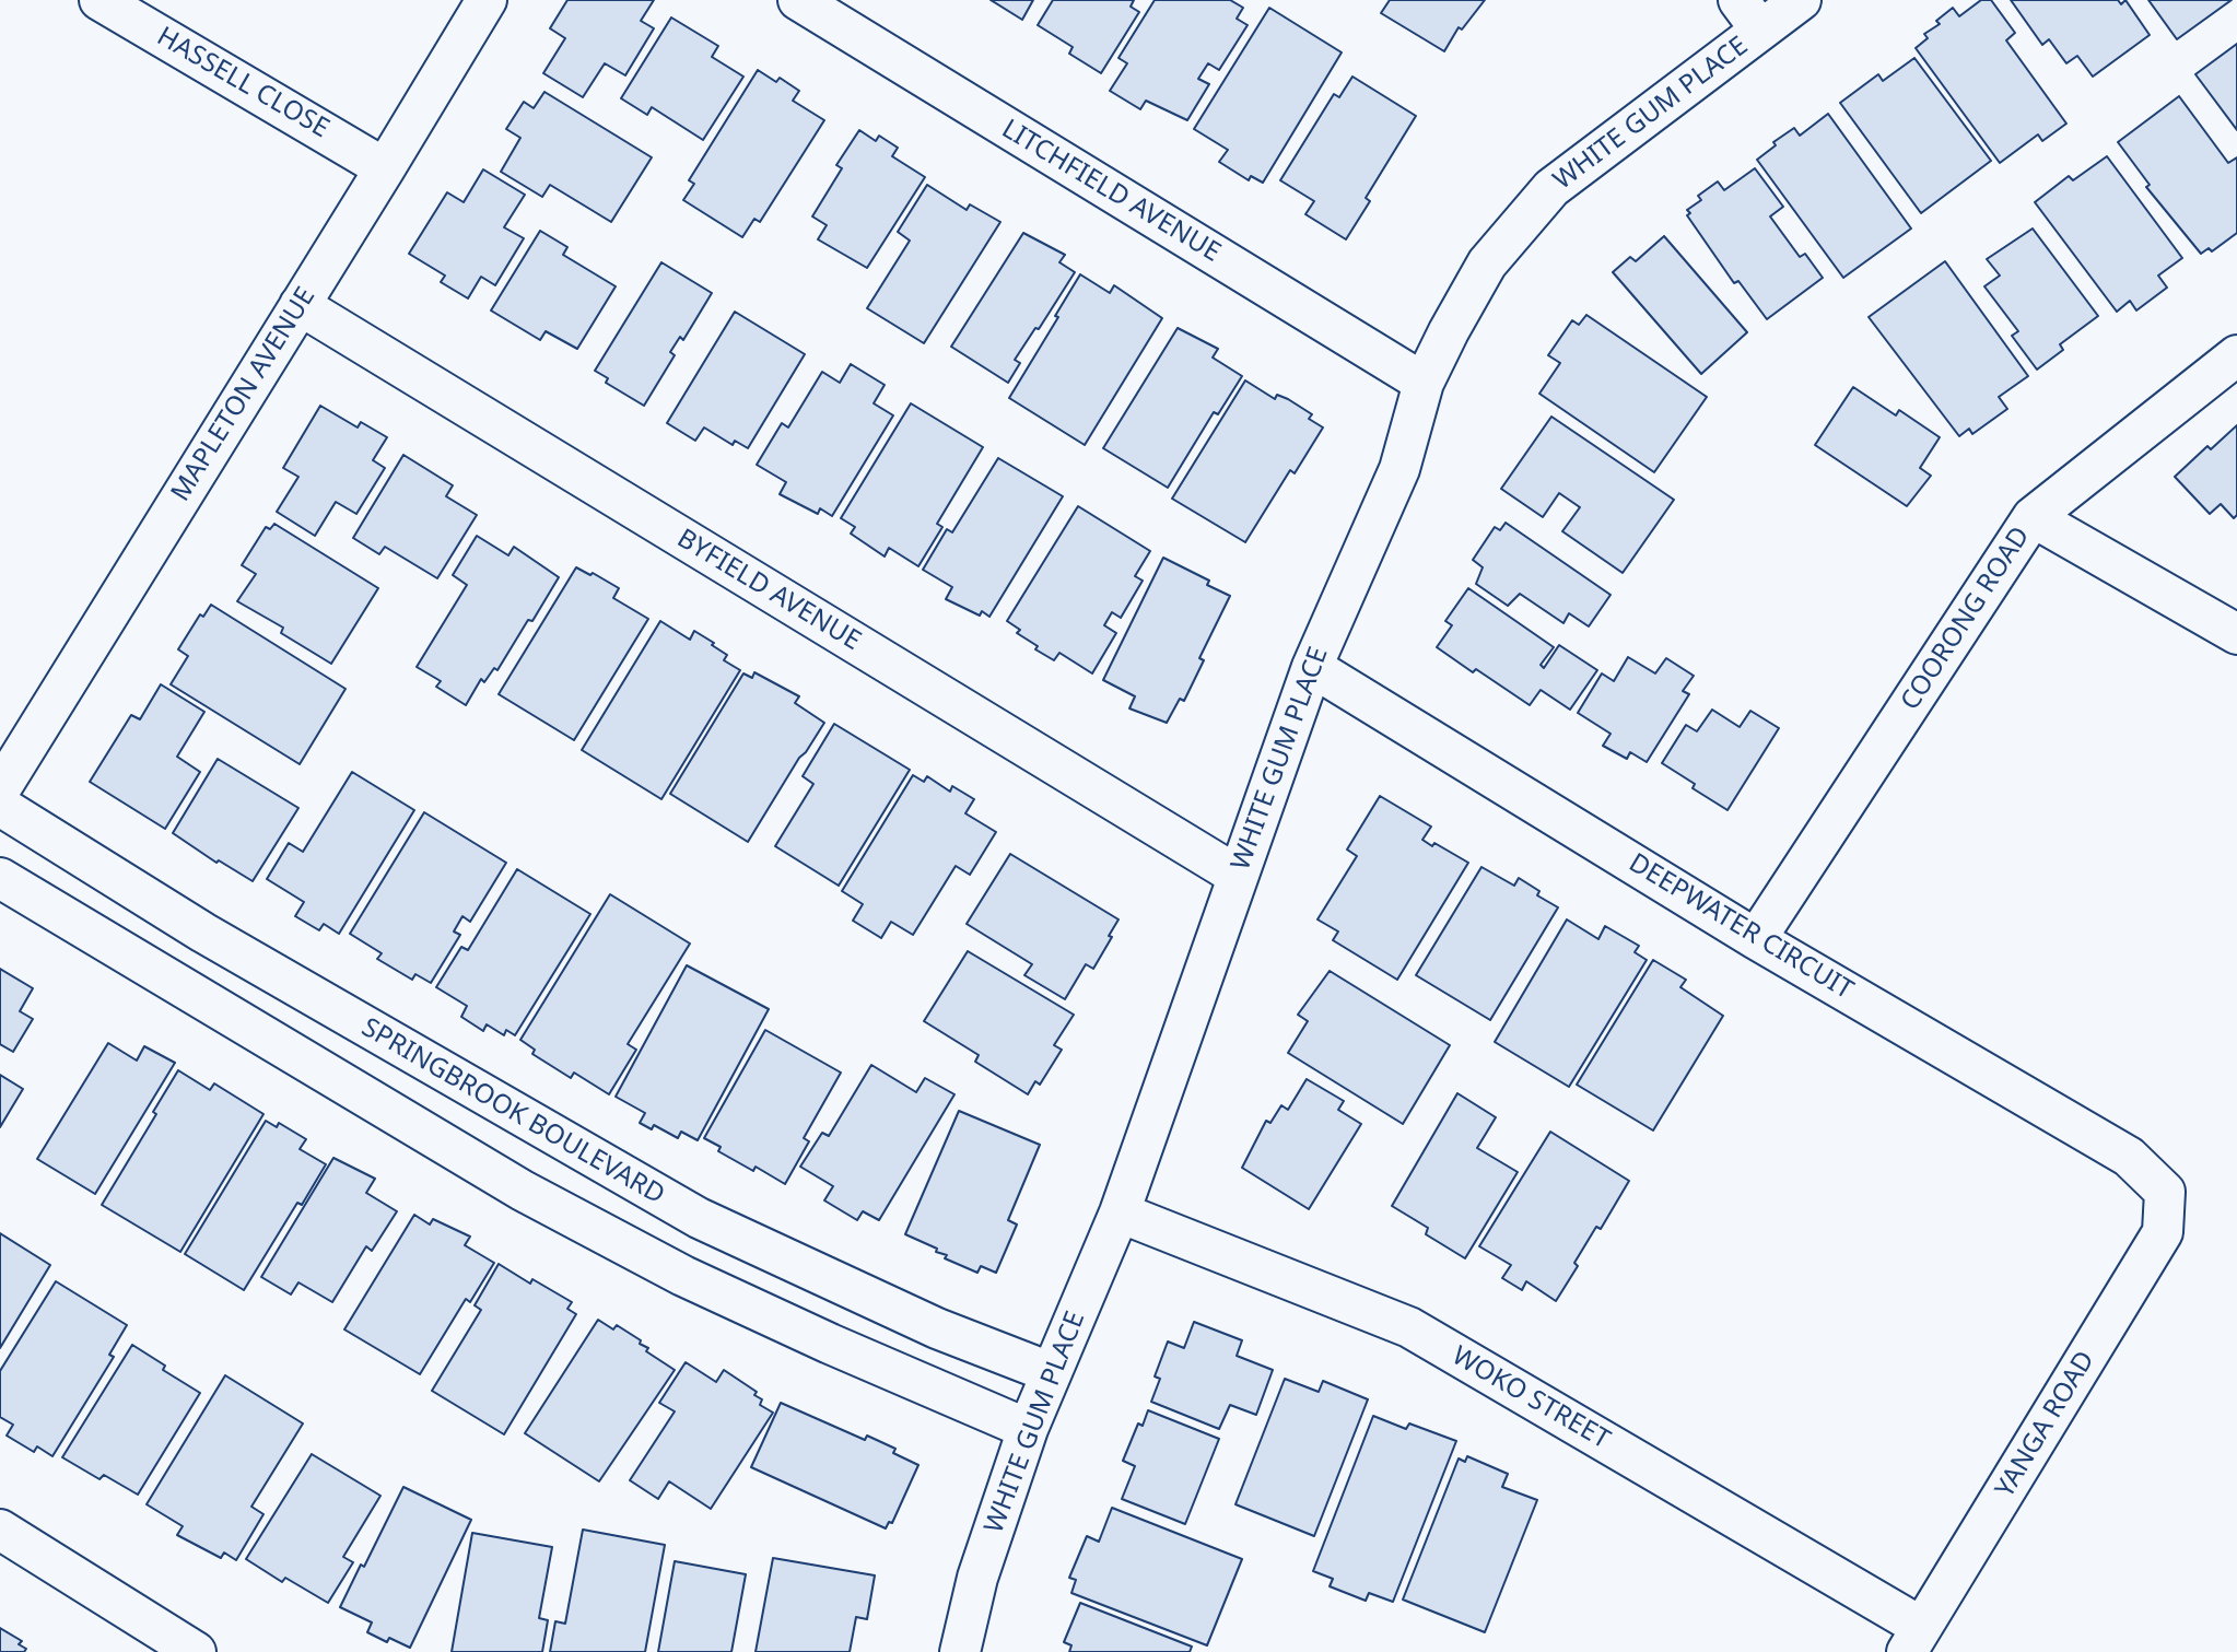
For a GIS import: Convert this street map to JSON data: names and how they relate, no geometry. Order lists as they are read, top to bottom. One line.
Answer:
{"streets":{"street":["HASSELL CLOSE","WHITE GUM PLACE","LITCHFIELD AVENUE","MAPLETON AVENUE","BYFIELD AVENUE","COORONG ROAD","DEEPWATER CIRCUIT","SPRINGBROOK BOULEVARD","WOKO STREET","YANGA ROAD"]},"crossings":[["HASSELL CLOSE","MAPLETON AVENUE"],["WHITE GUM PLACE","LITCHFIELD AVENUE"],["WHITE GUM PLACE","BYFIELD AVENUE"],["WHITE GUM PLACE","DEEPWATER CIRCUIT"],["WHITE GUM PLACE","SPRINGBROOK BOULEVARD"],["WHITE GUM PLACE","WOKO STREET"],["MAPLETON AVENUE","BYFIELD AVENUE"],["COORONG ROAD","DEEPWATER CIRCUIT"],["DEEPWATER CIRCUIT","YANGA ROAD"],["WOKO STREET","YANGA ROAD"]]}
